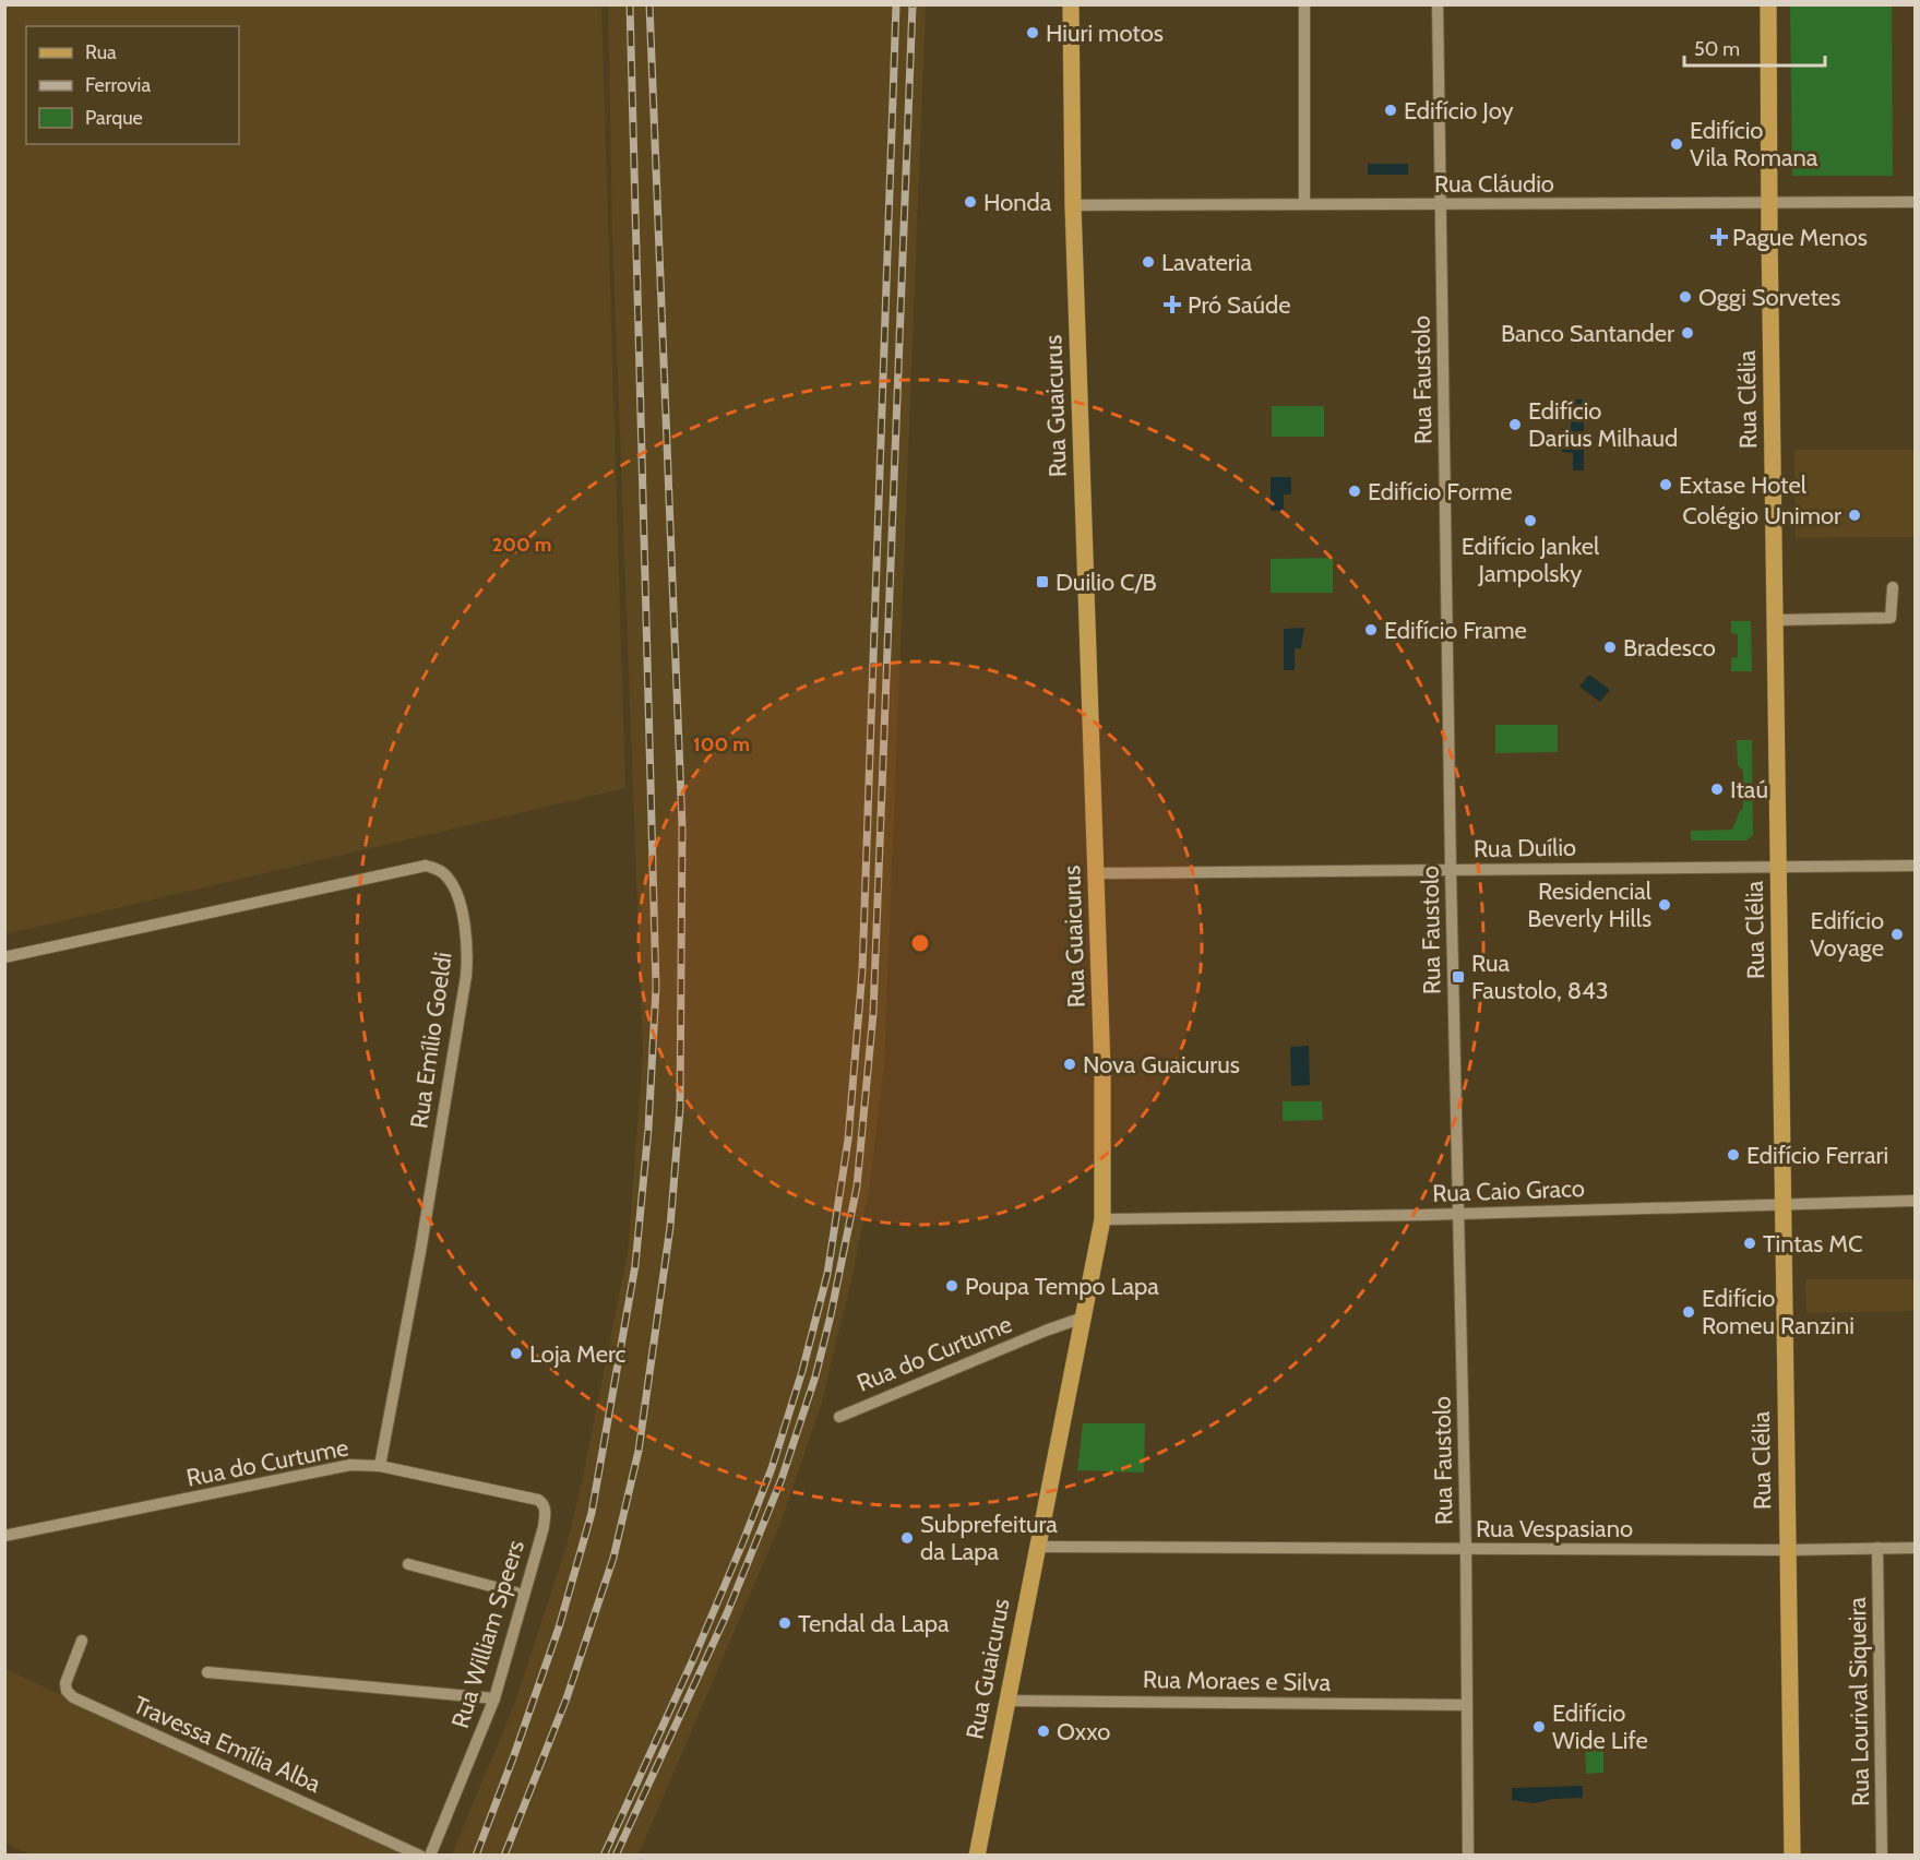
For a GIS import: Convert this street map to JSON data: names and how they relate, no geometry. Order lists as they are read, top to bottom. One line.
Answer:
{"streets":{"main road":["Rua Clélia","Rua Guaicurus"],"street":["Rua Cláudio","Rua Faustolo","Rua Duílio","Rua Emílio Goeldi","Rua Caio Graco","Rua do Curtume","Rua Vespasiano","Rua William Speers","Rua Moraes e Silva","Rua Lourival Siqueira","Travessa Emília Alba"]},"crossings":[["Rua Cláudio","Rua Faustolo"],["Rua Cláudio","Rua Clélia"],["Rua Cláudio","Rua Guaicurus"],["Rua Faustolo","Rua Duílio"],["Rua Faustolo","Rua Caio Graco"],["Rua Faustolo","Rua Vespasiano"],["Rua Faustolo","Rua Moraes e Silva"],["Rua Clélia","Rua Duílio"],["Rua Clélia","Rua Caio Graco"],["Rua Clélia","Rua Vespasiano"],["Rua Guaicurus","Rua Duílio"],["Rua Guaicurus","Rua Caio Graco"],["Rua Guaicurus","Rua do Curtume"],["Rua Guaicurus","Rua Vespasiano"],["Rua Guaicurus","Rua Moraes e Silva"],["Rua Emílio Goeldi","Rua do Curtume"],["Rua do Curtume","Rua William Speers"],["Rua Vespasiano","Rua Lourival Siqueira"]],"places":{"other":["Hiuri motos","Edifício Joy","Edifício Vila Romana","Honda","Lavateria","Oggi Sorvetes","Banco Santander","Edifício Darius Milhaud","Extase Hotel","Edifício Forme","Colégio Unimor","Edifício Jankel Jampolsky","Edifício Frame","Bradesco","Itaú","Residencial Beverly Hills","Edifício Voyage","Nova Guaicurus","Edifício Ferrari","Tintas MC","Poupa Tempo Lapa","Edifício Romeu Ranzini","Loja Merc","Subprefeitura da Lapa","Tendal da Lapa","Edifício Wide Life","Oxxo"],"health":["Pague Menos","Pró Saúde"],"transit":["Duilio C/B","Rua Faustolo, 843"]},"legend":["Rua","Ferrovia","Parque"],"scale_bar":"50 m","rings":["200 m","100 m"]}
